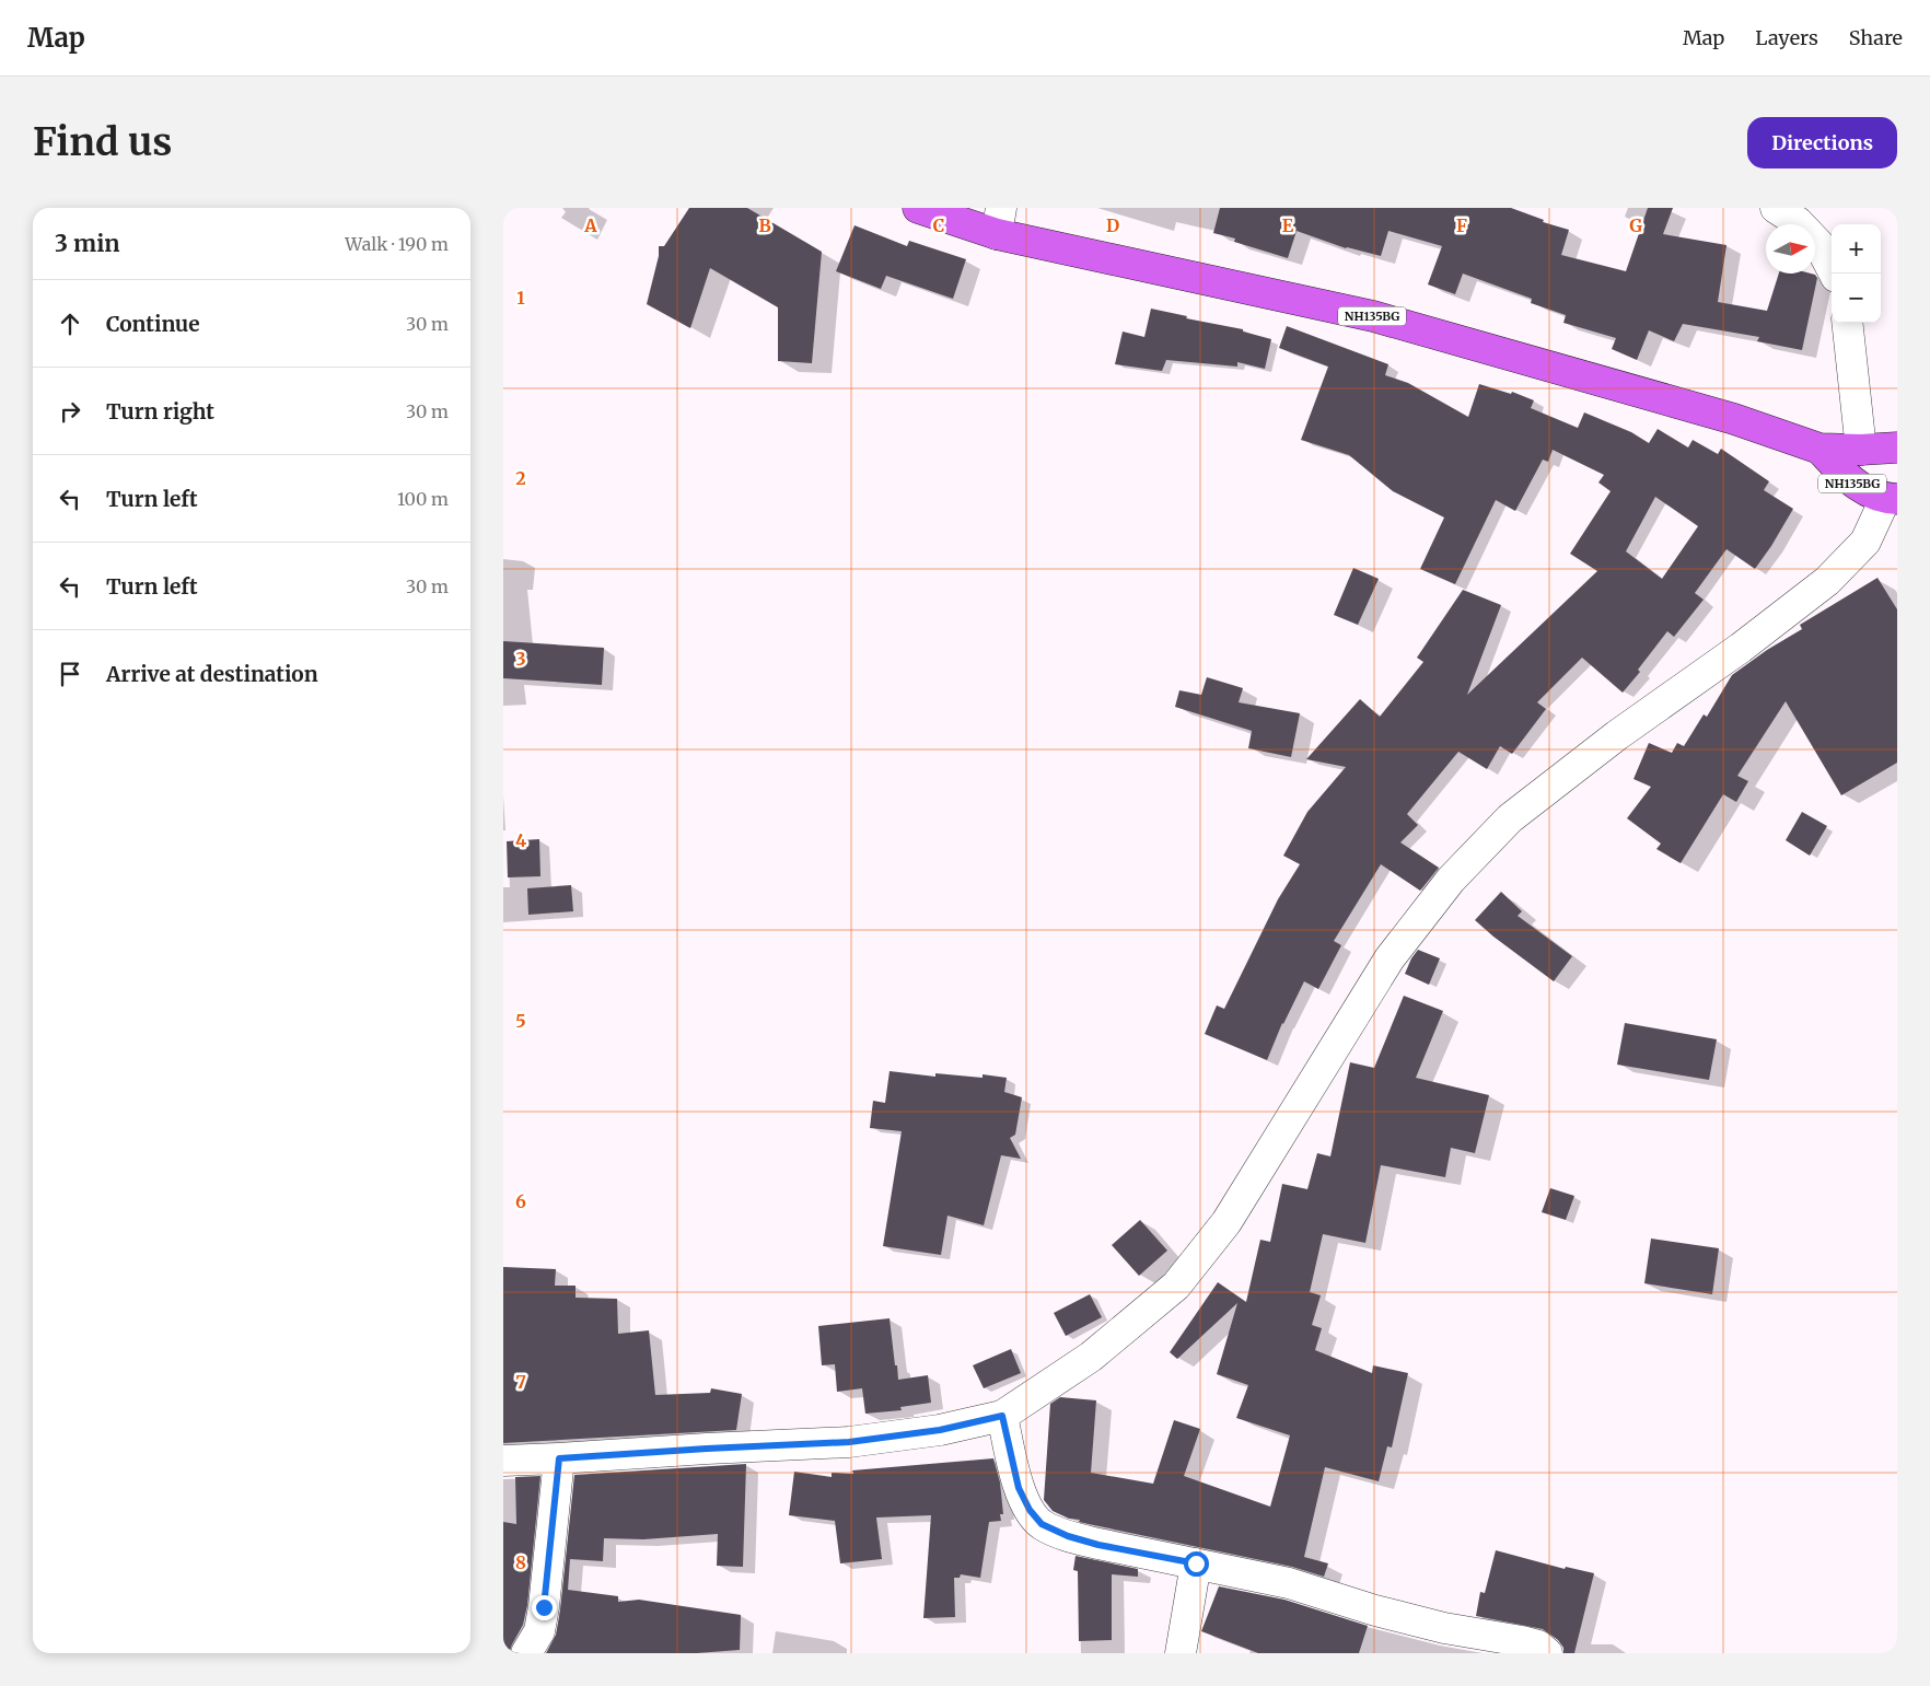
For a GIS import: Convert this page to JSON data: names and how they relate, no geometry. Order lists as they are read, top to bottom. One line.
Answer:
{"streets":{"highway":["NH135BG"]},"north":"right","page":{"header":"Map","nav":["Map","Layers","Share"],"buttons":"Directions","title":"Find us","heading":["3 min","Walk · 190 m"],"map_buttons":["+","−"],"list":[["Continue","30 m"],["Turn right","30 m"],["Turn left","100 m"],["Turn left","30 m"],"Arrive at destination"]},"grid":{"columns":["A","B","C","D","E","F","G"],"rows":["1","2","3","4","5","6","7","8"]}}
